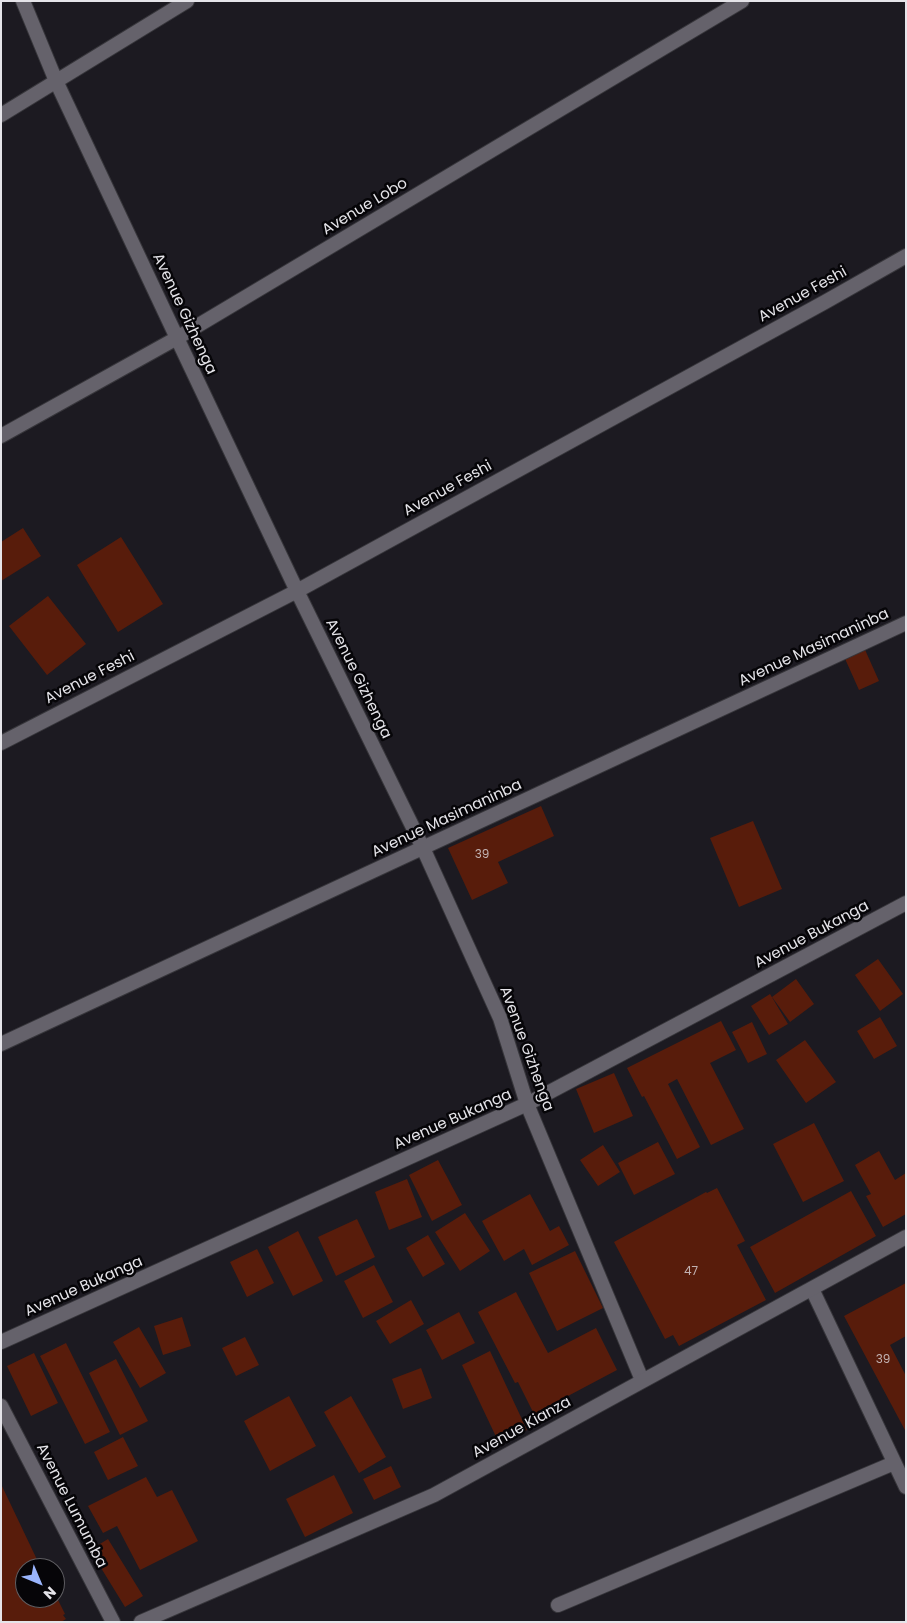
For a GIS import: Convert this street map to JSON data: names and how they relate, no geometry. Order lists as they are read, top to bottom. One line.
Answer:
{"streets":{"street":["Avenue Lobo","Avenue Feshi","Avenue Gizhenga","Avenue Masimaninba","Avenue Bukanga","Avenue Kianza","Avenue Lumumba"]},"crossings":[["Avenue Lobo","Avenue Gizhenga"],["Avenue Feshi","Avenue Gizhenga"],["Avenue Gizhenga","Avenue Masimaninba"],["Avenue Gizhenga","Avenue Bukanga"],["Avenue Gizhenga","Avenue Kianza"]],"house_numbers":["39","47","39"],"north":"bottom right"}
